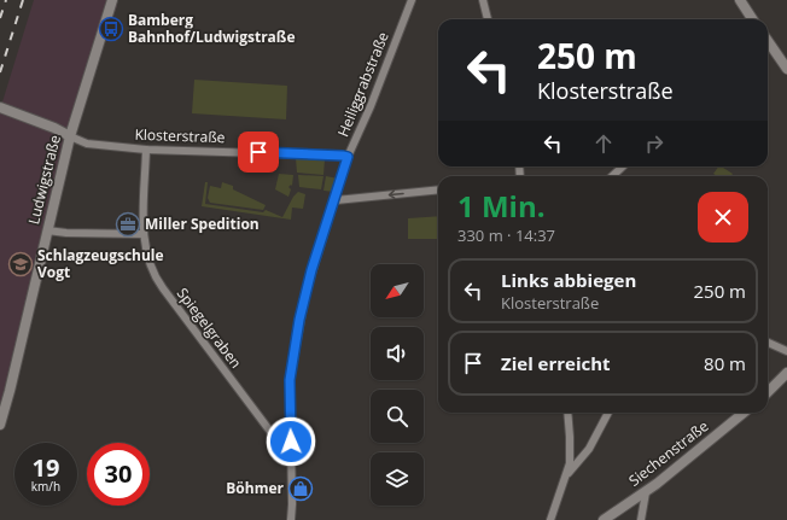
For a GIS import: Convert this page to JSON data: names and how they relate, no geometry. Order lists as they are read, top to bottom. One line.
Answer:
{"streets":{"street":["Heiliggrabstraße","Klosterstraße","Ludwigstraße","Spiegelgraben","Siechenstraße"]},"crossings":[["Heiliggrabstraße","Klosterstraße"],["Heiliggrabstraße","Spiegelgraben"],["Klosterstraße","Ludwigstraße"],["Klosterstraße","Spiegelgraben"]],"places":{"bus stop":["Bamberg Bahnhof/Ludwigstraße"],"office":["Miller Spedition"],"school or university":["Schlagzeugschule Vogt"],"shop":["Böhmer"]},"north":"bottom left","page":{"turn":["250 m","Klosterstraße"],"heading":["1 Min.","330 m · 14:37"],"list":[{"name":"Links abbiegen","note":"Klosterstraße","value":"250 m"},{"name":"Ziel erreicht","value":"80 m"}],"speed":"19 km/h","limit":"30"}}
